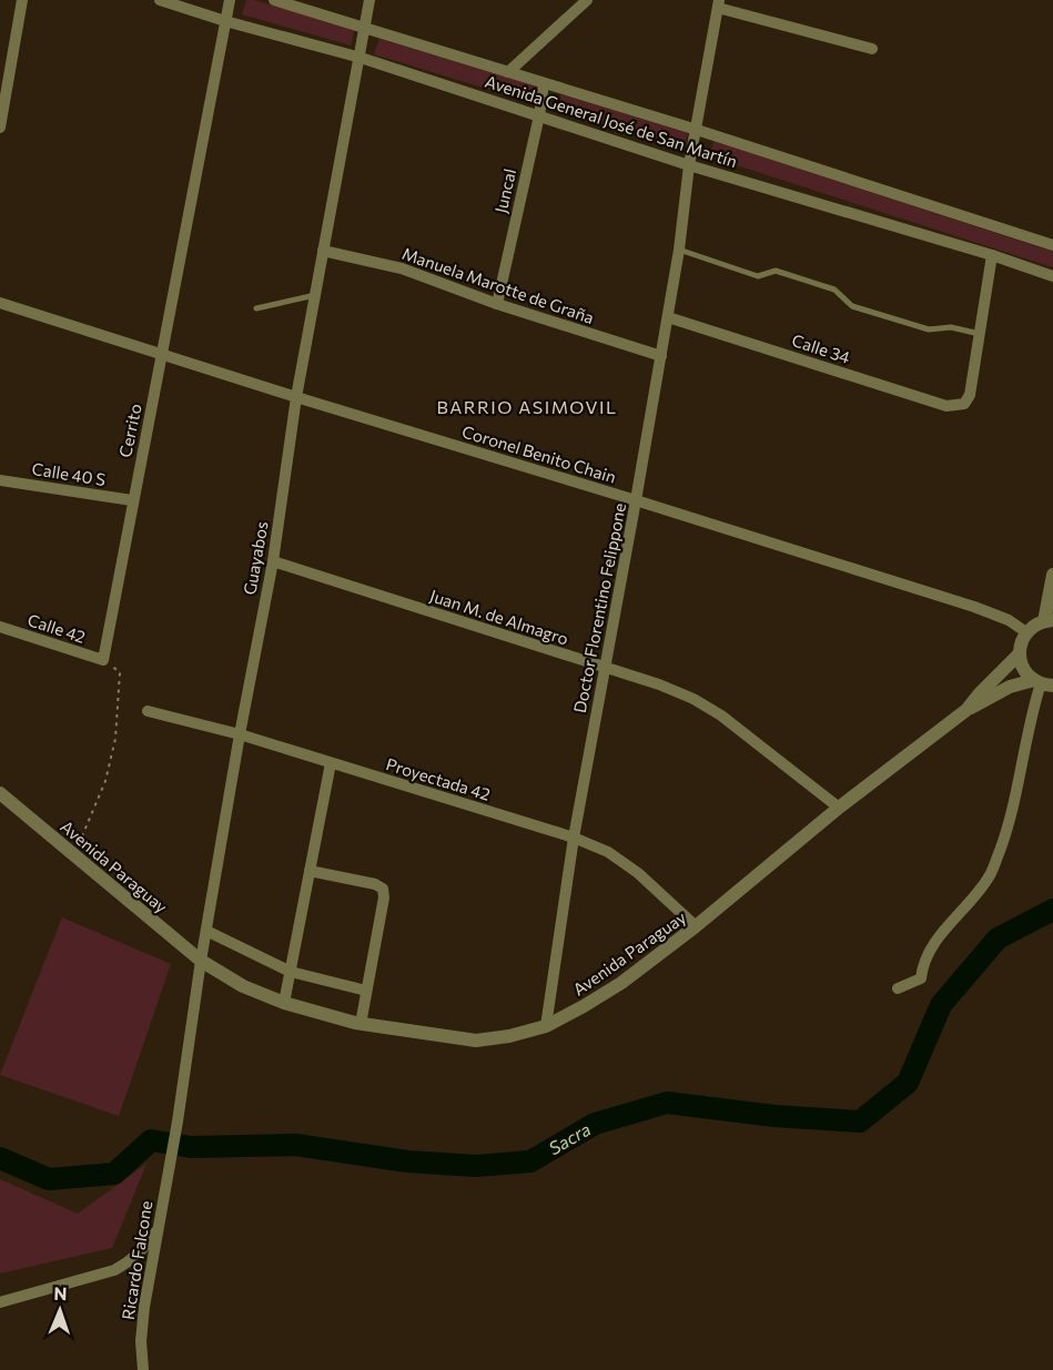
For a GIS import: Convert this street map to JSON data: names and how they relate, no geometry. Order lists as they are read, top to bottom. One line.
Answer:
{"streets":{"street":["Avenida General José de San Martín","Juncal","Manuela Marotte de Graña","Calle 34","Cerrito","Coronel Benito Chain","Calle 40 S","Guayabos","Doctor Florentino Felippone","Juan M. de Almagro","Calle 42","Proyectada 42","Avenida Paraguay","Ricardo Falcone"]},"crossings":[["Avenida General José de San Martín","Juncal"],["Avenida General José de San Martín","Cerrito"],["Avenida General José de San Martín","Guayabos"],["Avenida General José de San Martín","Doctor Florentino Felippone"],["Juncal","Manuela Marotte de Graña"],["Manuela Marotte de Graña","Guayabos"],["Manuela Marotte de Graña","Doctor Florentino Felippone"],["Calle 34","Doctor Florentino Felippone"],["Cerrito","Coronel Benito Chain"],["Cerrito","Calle 40 S"],["Cerrito","Calle 42"],["Coronel Benito Chain","Guayabos"],["Coronel Benito Chain","Doctor Florentino Felippone"],["Guayabos","Juan M. de Almagro"],["Guayabos","Proyectada 42"],["Guayabos","Avenida Paraguay"],["Guayabos","Ricardo Falcone"],["Doctor Florentino Felippone","Juan M. de Almagro"],["Doctor Florentino Felippone","Proyectada 42"],["Doctor Florentino Felippone","Avenida Paraguay"],["Juan M. de Almagro","Avenida Paraguay"],["Proyectada 42","Avenida Paraguay"]],"districts":["BARRIO ASIMOVIL"],"water":["Sacra"],"north":"top"}
